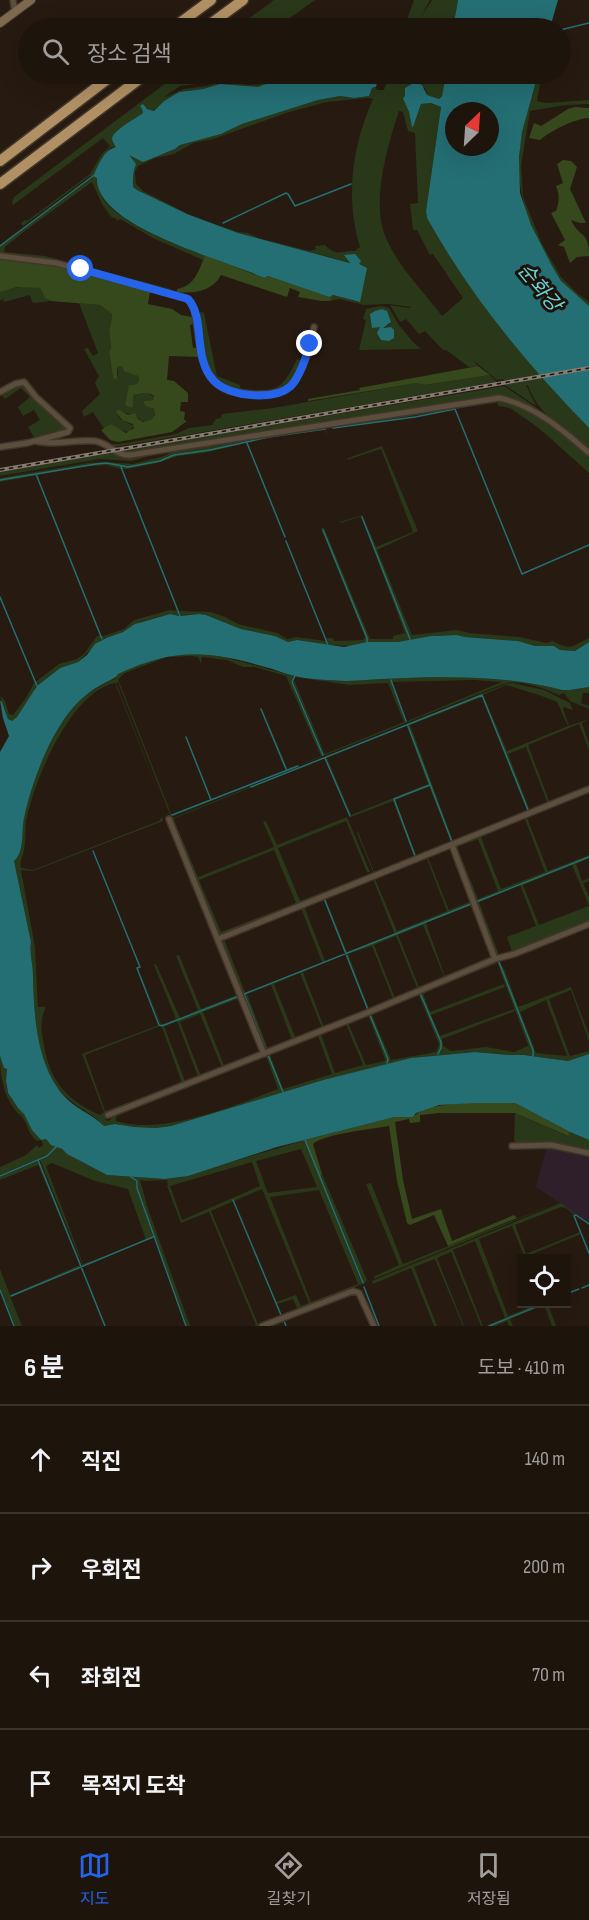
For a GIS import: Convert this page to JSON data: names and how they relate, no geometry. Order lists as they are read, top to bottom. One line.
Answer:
{"water":["순화강"],"north":"top right","page":{"search":"장소 검색","heading":["6 분","도보 · 410 m"],"list":[["직진","140 m"],["우회전","200 m"],["좌회전","70 m"],"목적지 도착"],"nav":["지도","길찾기","저장됨"]}}
